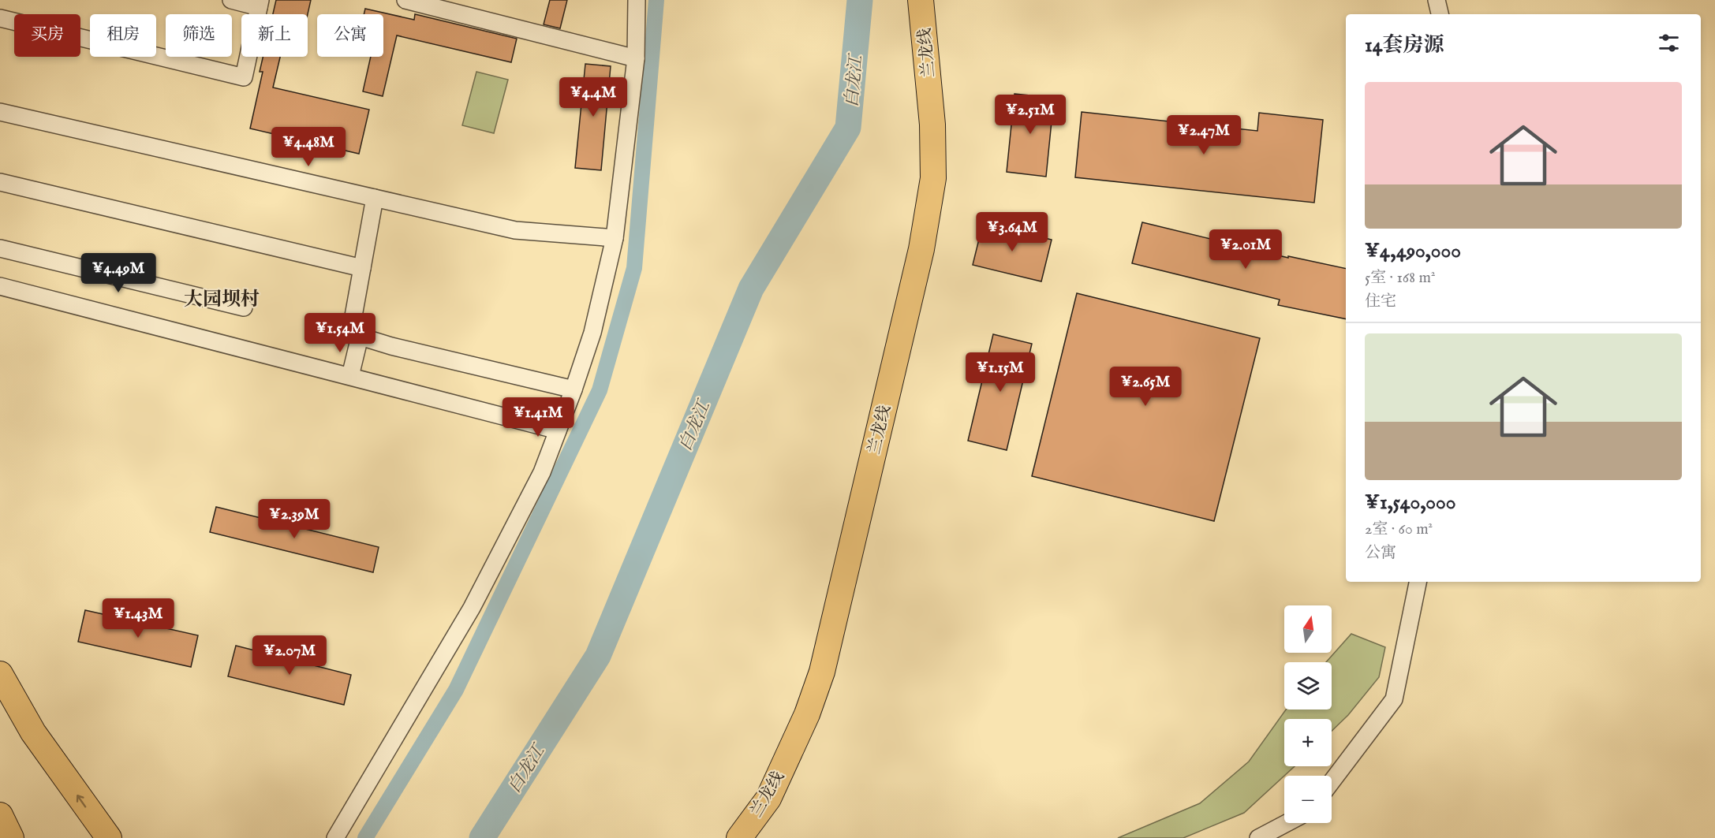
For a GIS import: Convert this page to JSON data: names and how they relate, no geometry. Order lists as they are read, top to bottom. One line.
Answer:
{"streets":{"highway":["兰龙线"]},"districts":["大园坝村"],"water":["白龙江"],"north":"top","page":{"chip":["买房","租房","筛选","新上","公寓"],"heading":"14套房源","list":[{"name":"¥4,490,000","note":"5室 · 168 m² · 住宅"},{"name":"¥1,540,000","note":"2室 · 60 m² · 公寓"}],"price":["¥4.4M","¥2.51M","¥2.47M","¥4.48M","¥3.64M","¥2.01M","¥4.49M","¥1.54M","¥1.15M","¥2.65M","¥1.41M","¥2.39M","¥1.43M","¥2.07M"],"map_buttons":["+","−"]}}
